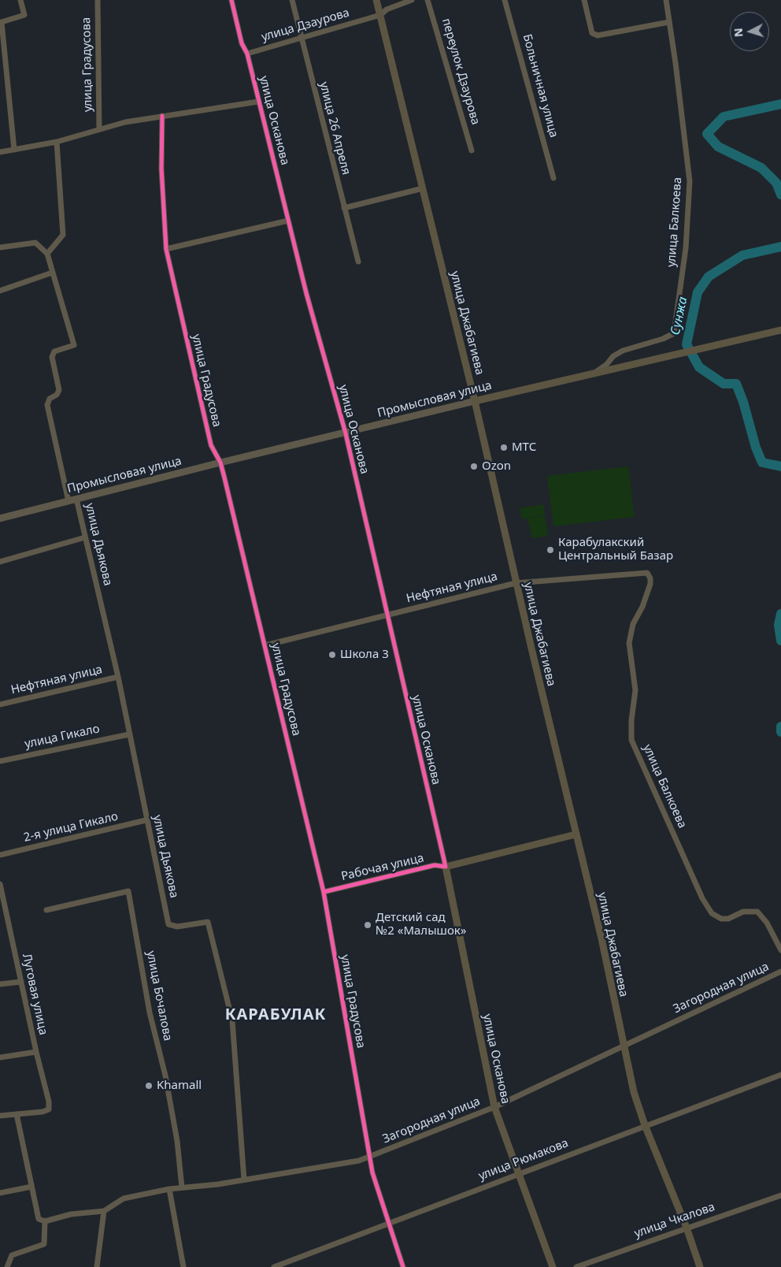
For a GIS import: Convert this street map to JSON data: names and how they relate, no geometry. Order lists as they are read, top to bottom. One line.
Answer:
{"streets":{"main road":["улица Осканова","улица Джабагиева","Промысловая улица","Рабочая улица"],"street":["улица Дзаурова","улица Градусова","переулок Дзаурова","Больничная улица","улица 26 Апреля","улица Балкоева","улица Дьякова","Нефтяная улица","улица Гикало","2-я улица Гикало","Загородная улица","Луговая улица","улица Бочалова","улица Рюмакова","улица Чкалова"]},"crossings":[["улица Дзаурова","улица Осканова"],["улица Дзаурова","улица 26 Апреля"],["улица Дзаурова","улица Джабагиева"],["улица Градусова","Промысловая улица"],["улица Градусова","Нефтяная улица"],["улица Градусова","Рабочая улица"],["улица Градусова","Загородная улица"],["улица Градусова","улица Рюмакова"],["улица Осканова","Промысловая улица"],["улица Осканова","Нефтяная улица"],["улица Осканова","Рабочая улица"],["улица Осканова","Загородная улица"],["улица Осканова","улица Рюмакова"],["улица Балкоева","Промысловая улица"],["улица Балкоева","Нефтяная улица"],["улица Джабагиева","Промысловая улица"],["улица Джабагиева","Нефтяная улица"],["улица Джабагиева","Рабочая улица"],["улица Джабагиева","Загородная улица"],["улица Джабагиева","улица Рюмакова"],["улица Джабагиева","улица Чкалова"],["Промысловая улица","улица Дьякова"],["улица Дьякова","Нефтяная улица"],["улица Дьякова","улица Гикало"],["улица Дьякова","2-я улица Гикало"],["улица Дьякова","Загородная улица"],["Загородная улица","улица Бочалова"]],"districts":["КАРАБУЛАК"],"water":["Сунжа"],"places":["МТС","Ozon","Карабулакский Центральный Базар","Школа 3","Детский сад №2 «Малышок»","Khamall"],"north":"left"}
